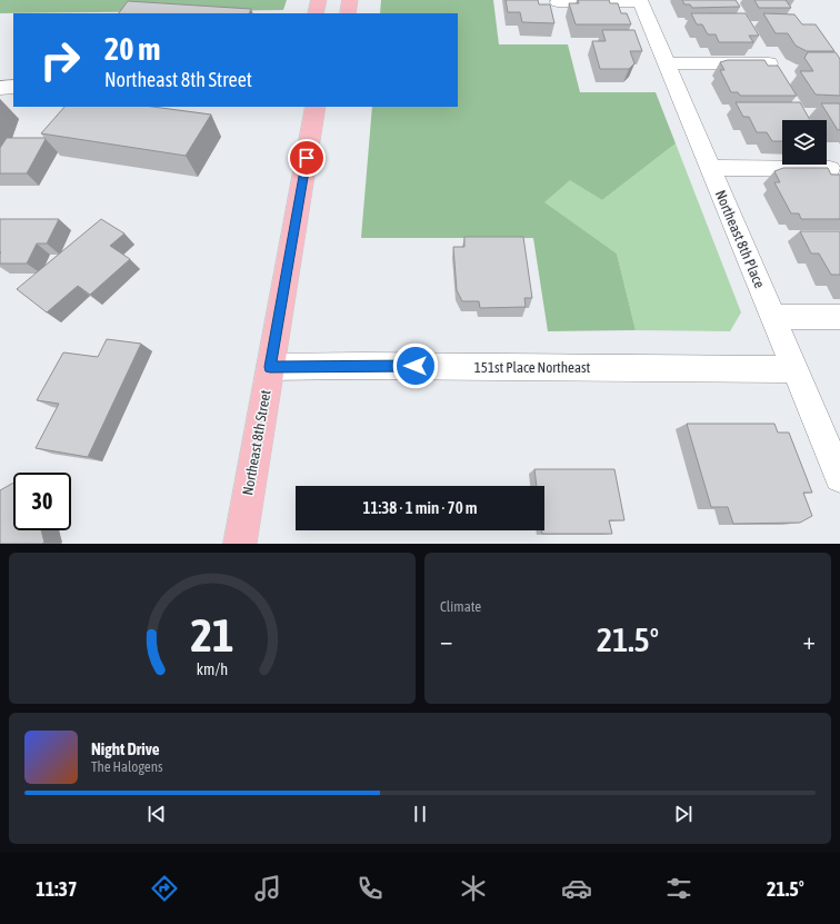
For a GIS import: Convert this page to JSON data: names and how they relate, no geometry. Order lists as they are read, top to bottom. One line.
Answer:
{"streets":{"main road":["Northeast 8th Street"],"street":["Northeast 8th Place","151st Place Northeast"]},"crossings":[["Northeast 8th Place","151st Place Northeast"],["151st Place Northeast","Northeast 8th Street"]],"page":{"turn":["20 m","Northeast 8th Street"],"limit":"30","trip":"11:38 · 1 min · 70 m","tile":"Climate","heat":["−","21.5°","+"],"song":["Night Drive","The Halogens"],"tabs":["11:37","21.5°"],"gauge":["21","km/h"]}}
